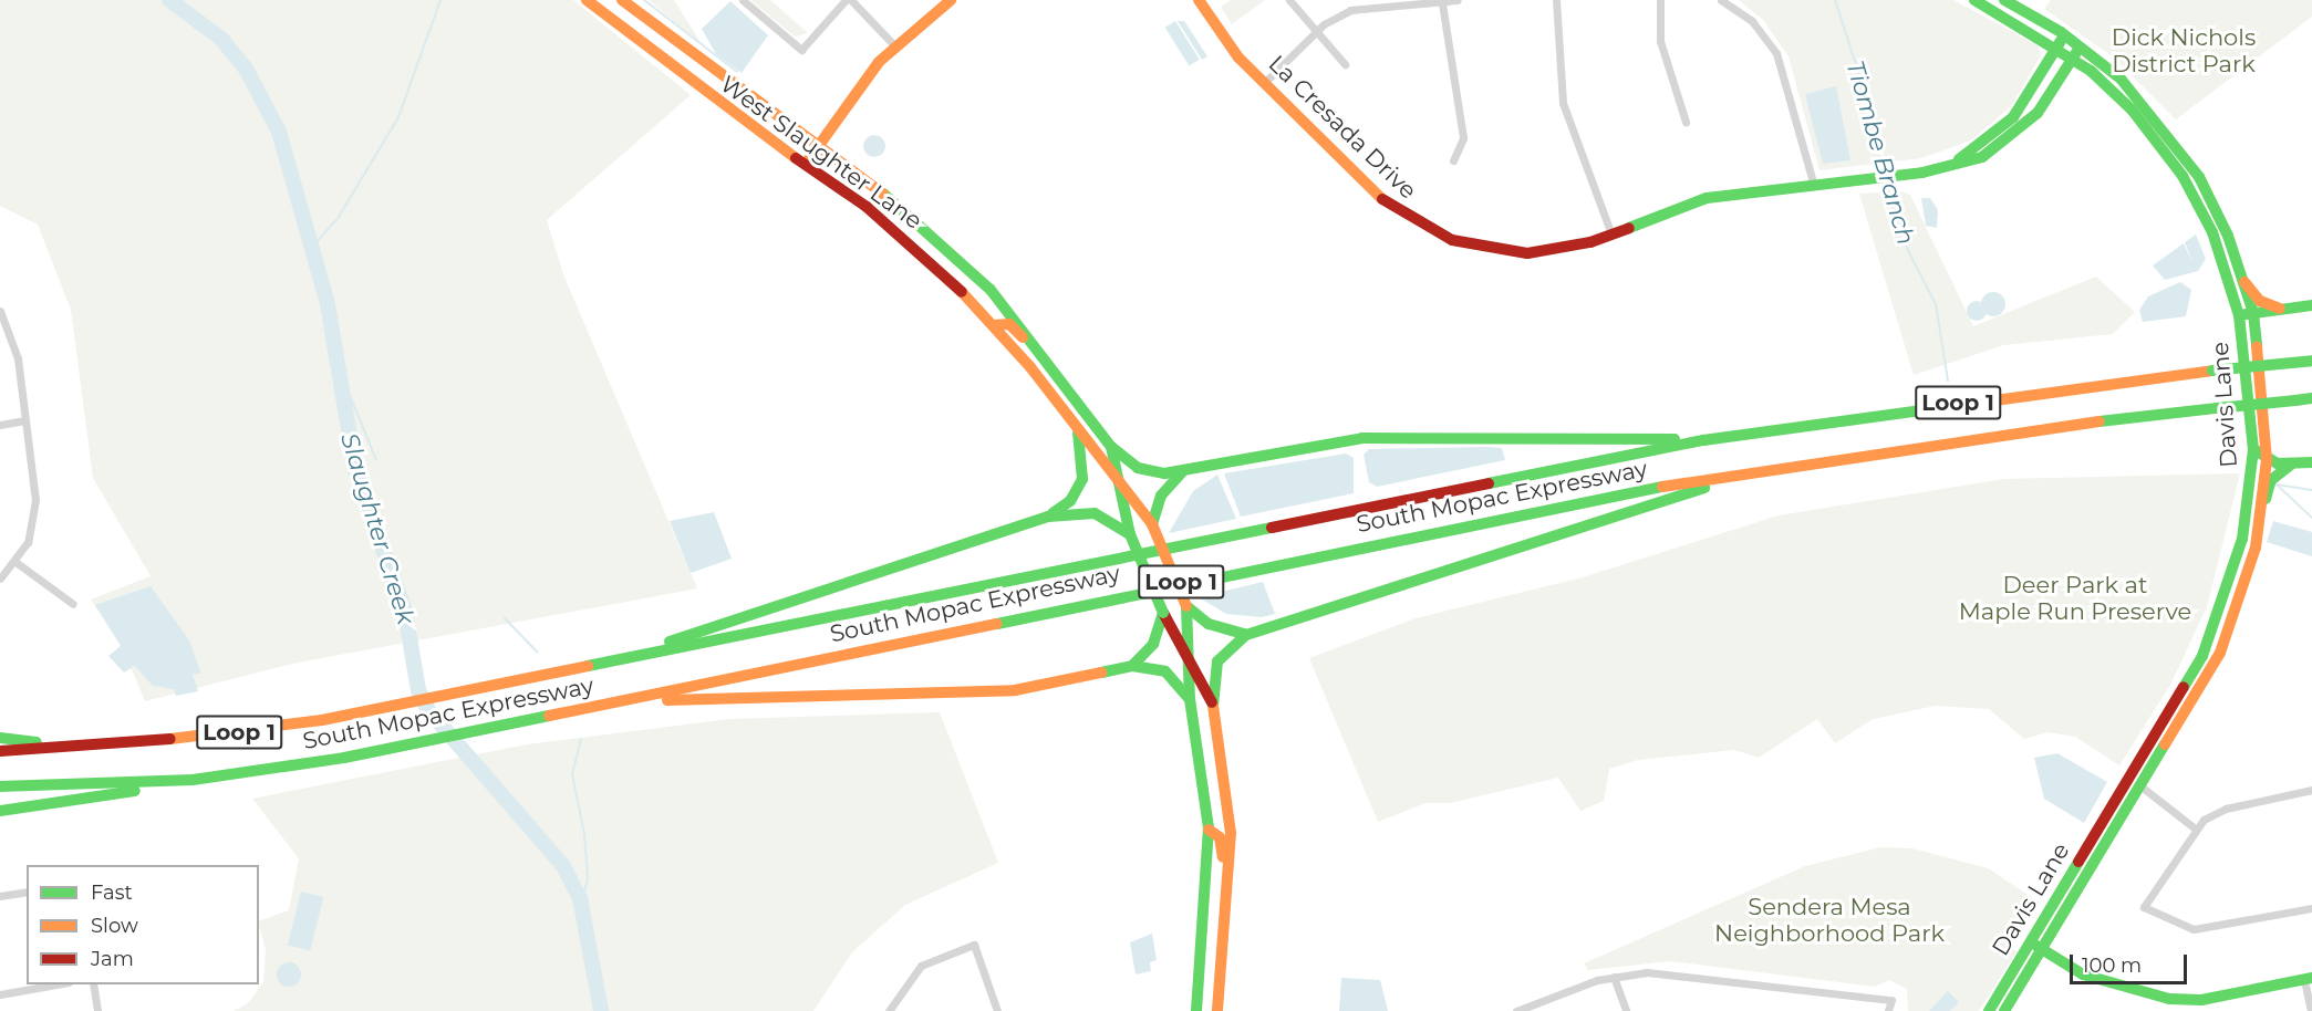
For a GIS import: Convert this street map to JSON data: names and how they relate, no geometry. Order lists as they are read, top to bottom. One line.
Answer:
{"streets":{"main road":["La Cresada Drive","West Slaughter Lane","Loop 1","Davis Lane","South Mopac Expressway"]},"crossings":[["La Cresada Drive","Davis Lane"]],"water":["Tiombe Branch","Slaughter Creek"],"parks":["Dick Nichols District Park","Deer Park at Maple Run Preserve","Sendera Mesa Neighborhood Park"],"legend":["Fast","Slow","Jam"],"scale_bar":"100 m"}
